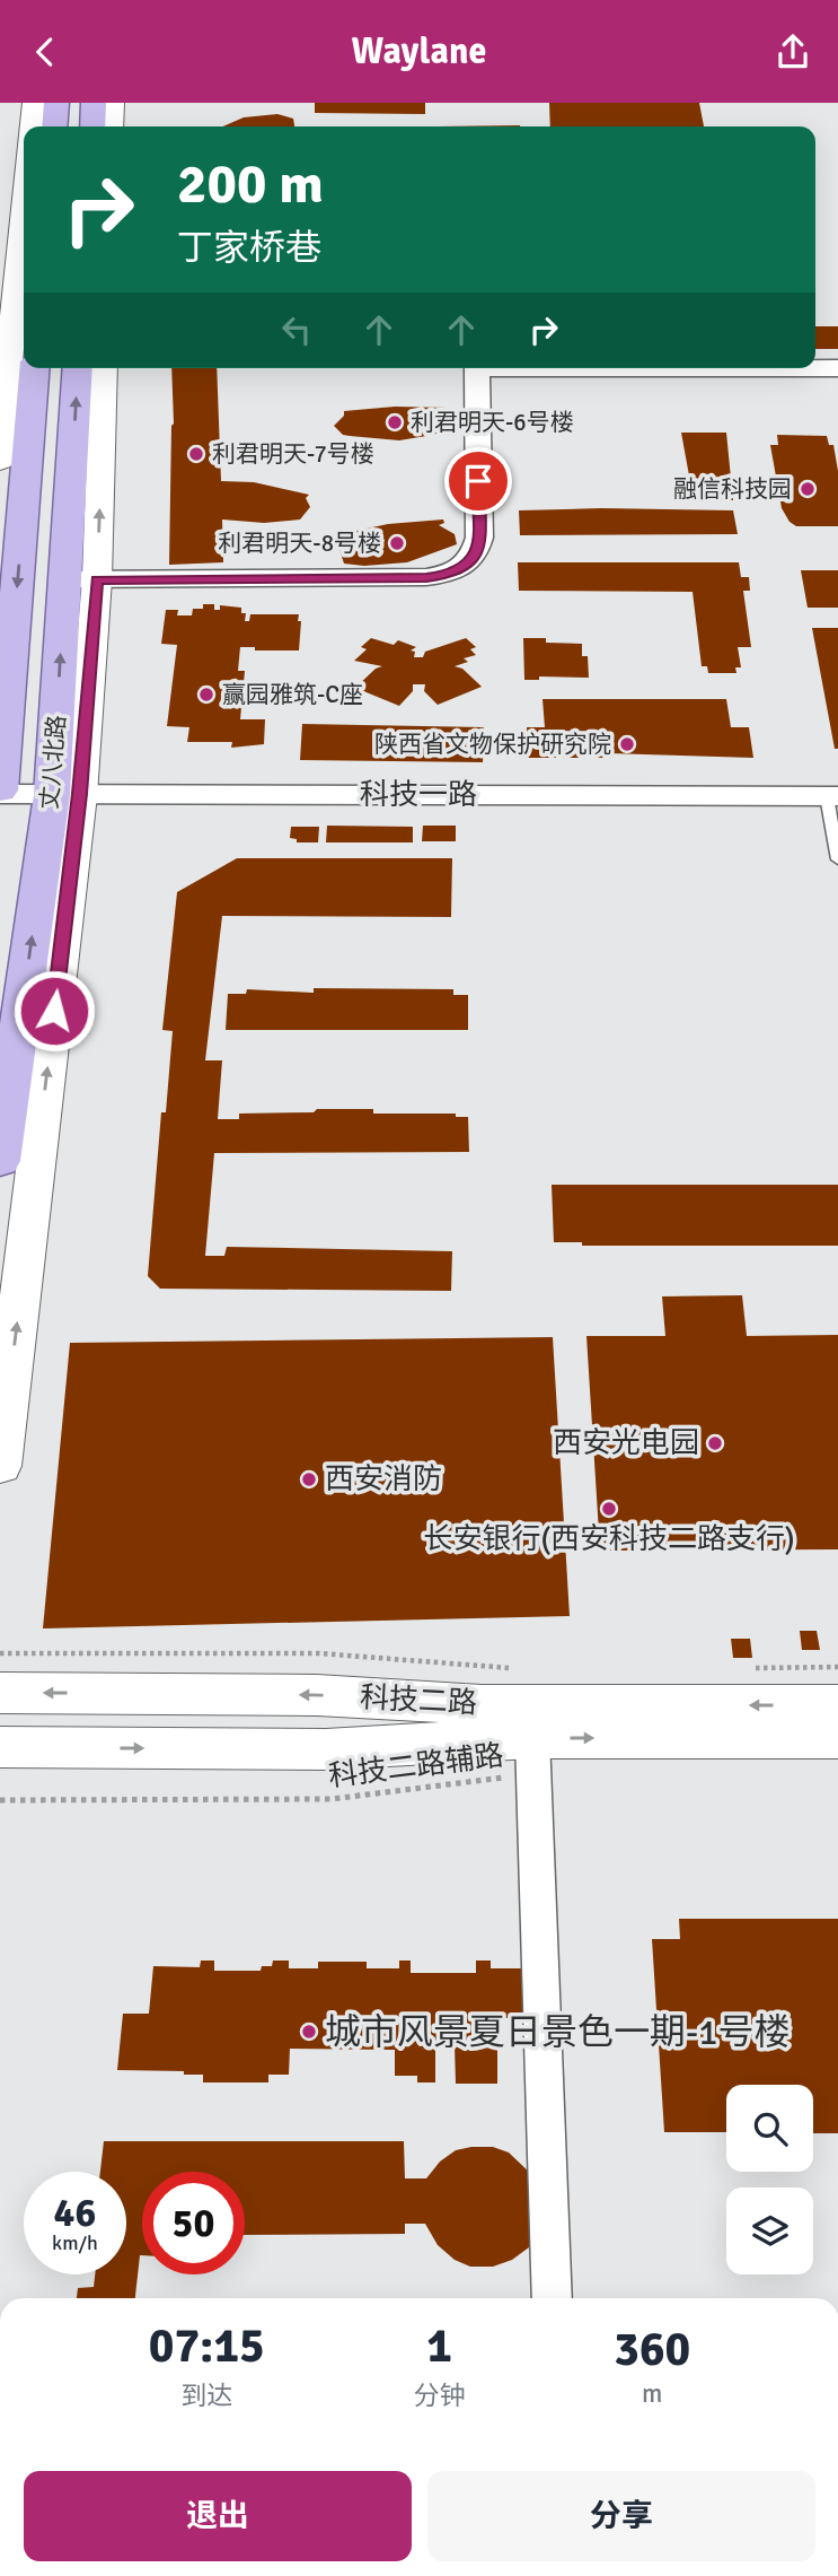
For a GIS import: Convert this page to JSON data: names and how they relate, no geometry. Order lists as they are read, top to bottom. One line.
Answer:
{"streets":{"main road":["丈八北路","科技二路"],"street":["科技一路"],"path":["科技二路辅路"]},"crossings":[["丈八北路","科技一路"],["科技二路","科技二路辅路"]],"places":["利君明天-6号楼","利君明天-7号楼","融信科技园","利君明天-8号楼","赢园雅筑-C座","陕西省文物保护研究院","西安光电园","西安消防","长安银行(西安科技二路支行)","城市风景夏日景色一期-1号楼"],"page":{"header":"Waylane","turn":["200 m","丁家桥巷"],"speed":"46 km/h","limit":"50","eta":["07:15","到达","1","分钟","360","m"],"buttons":["退出","分享"]}}
